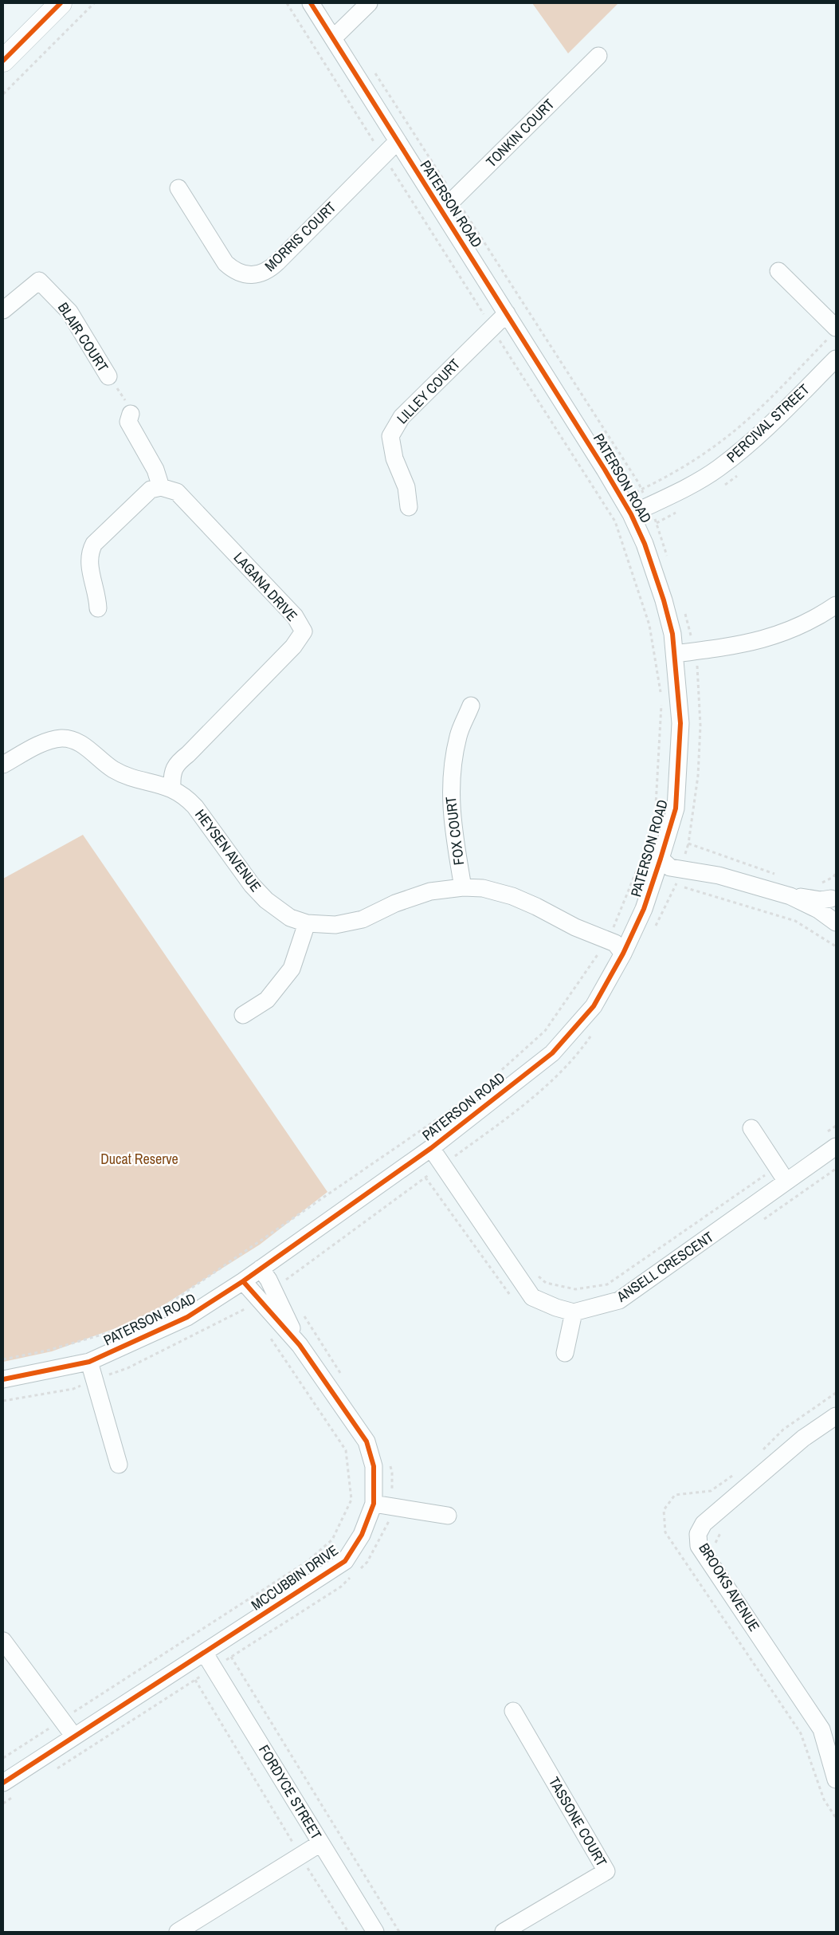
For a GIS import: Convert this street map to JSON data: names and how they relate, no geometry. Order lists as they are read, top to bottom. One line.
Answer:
{"streets":{"street":["TONKIN COURT","PATERSON ROAD","MORRIS COURT","BLAIR COURT","LILLEY COURT","PERCIVAL STREET","LAGANA DRIVE","FOX COURT","HEYSEN AVENUE","ANSELL CRESCENT","MCCUBBIN DRIVE","BROOKS AVENUE","FORDYCE STREET","TASSONE COURT"]},"crossings":[["TONKIN COURT","PATERSON ROAD"],["PATERSON ROAD","MORRIS COURT"],["PATERSON ROAD","LILLEY COURT"],["PATERSON ROAD","PERCIVAL STREET"],["PATERSON ROAD","HEYSEN AVENUE"],["PATERSON ROAD","MCCUBBIN DRIVE"],["LAGANA DRIVE","HEYSEN AVENUE"],["FOX COURT","HEYSEN AVENUE"],["MCCUBBIN DRIVE","FORDYCE STREET"]],"parks":["Ducat Reserve"]}
